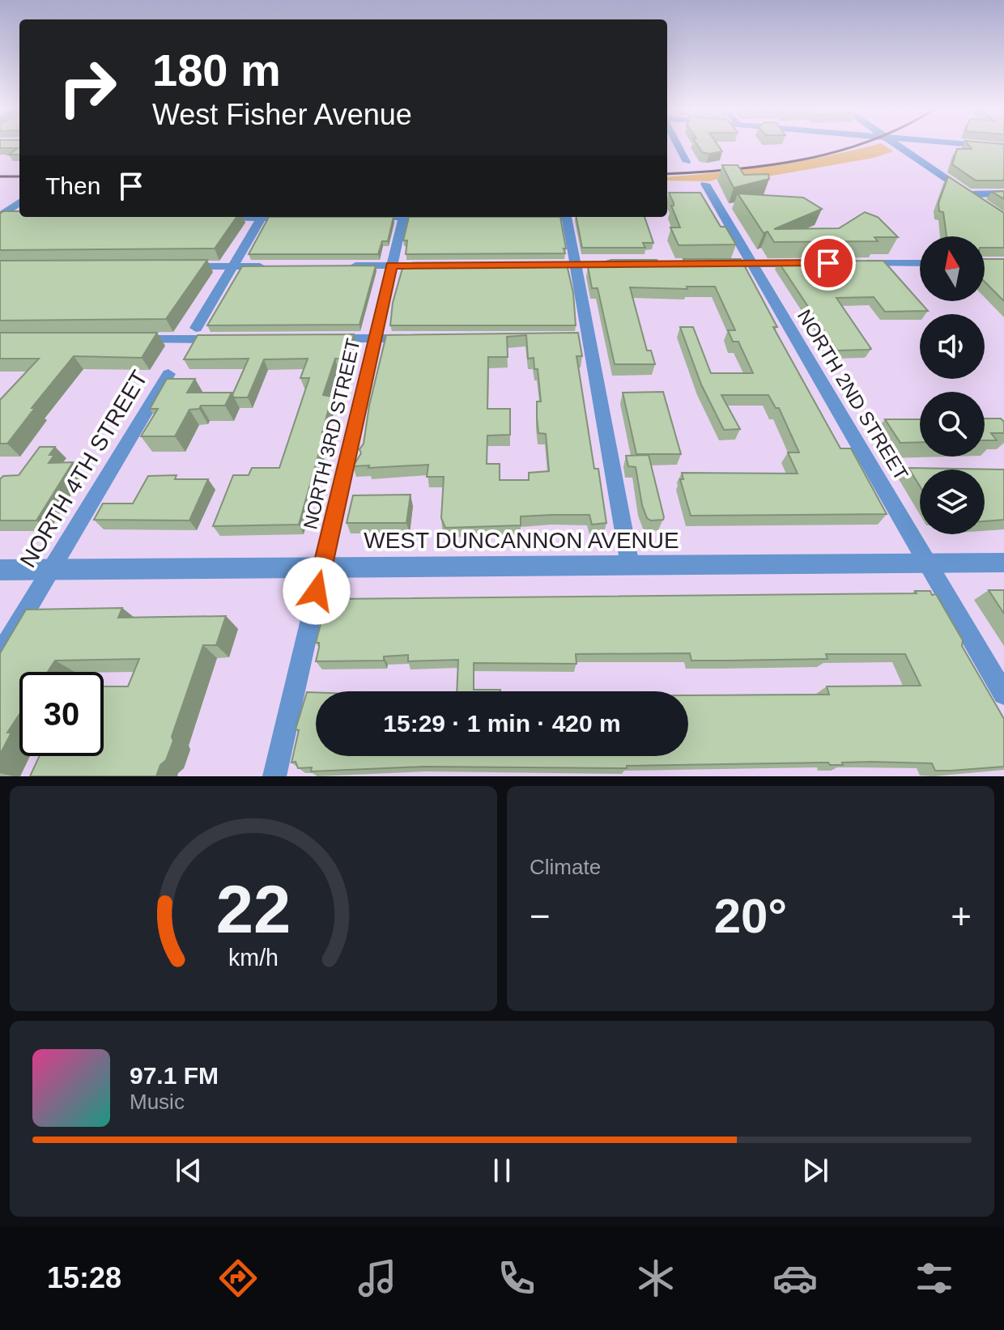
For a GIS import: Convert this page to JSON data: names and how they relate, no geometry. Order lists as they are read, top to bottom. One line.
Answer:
{"streets":{"street":["NORTH 2ND STREET","NORTH 3RD STREET","NORTH 4TH STREET","WEST DUNCANNON AVENUE"]},"crossings":[["NORTH 2ND STREET","WEST DUNCANNON AVENUE"],["NORTH 3RD STREET","WEST DUNCANNON AVENUE"],["NORTH 4TH STREET","WEST DUNCANNON AVENUE"]],"north":"top","page":{"turn":["180 m","West Fisher Avenue"],"then":"Then","limit":"30","trip":"15:29 · 1 min · 420 m","tile":"Climate","heat":["−","20°","+"],"song":["97.1 FM","Music"],"tabs":"15:28","gauge":["22","km/h"]}}
